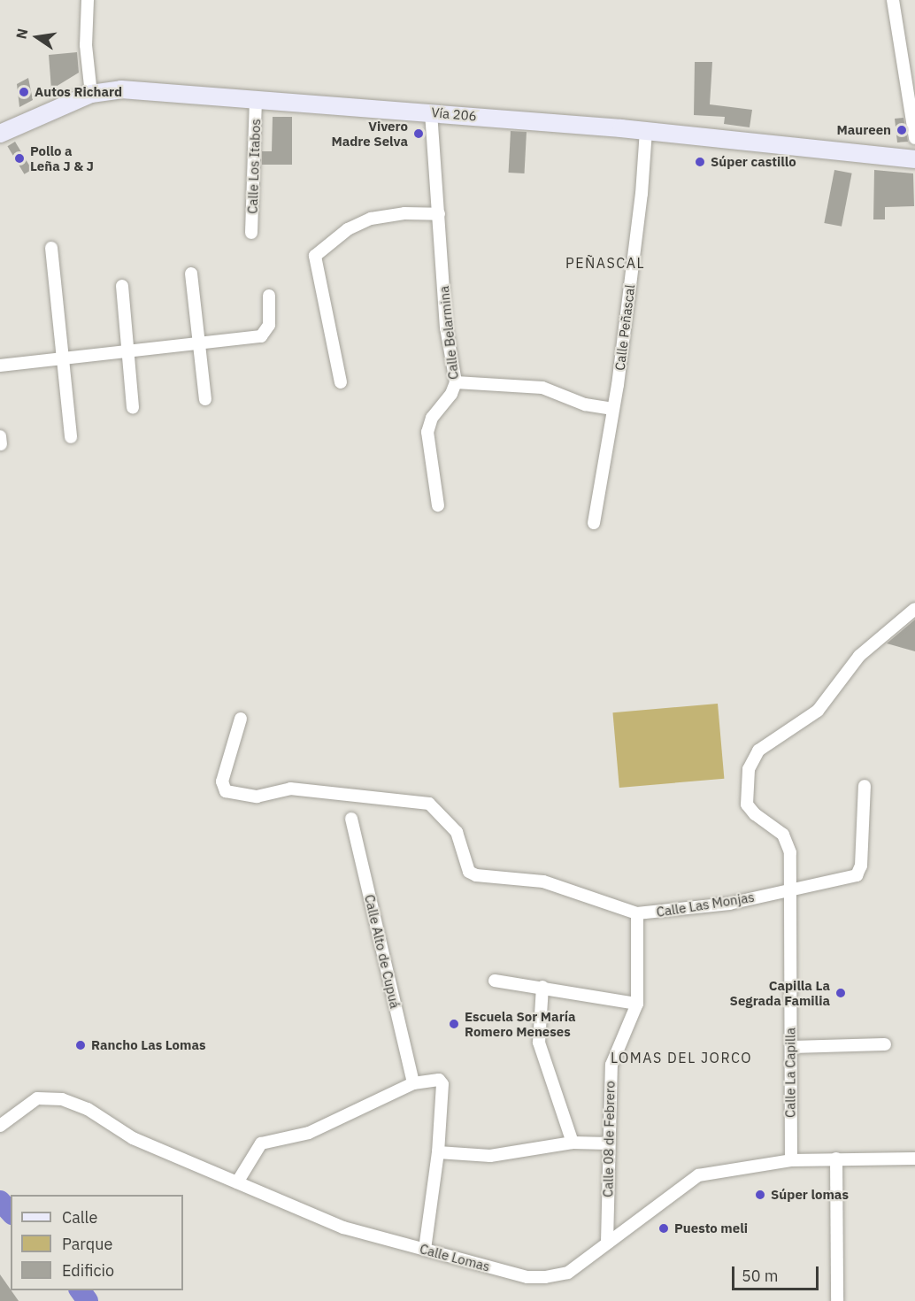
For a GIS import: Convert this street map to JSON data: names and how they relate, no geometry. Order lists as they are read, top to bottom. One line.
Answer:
{"streets":{"main road":["Vía 206"],"street":["Calle Los Itabos","Calle Peñascal","Calle Belarmina","Calle Las Monjas","Calle Alto de Cupuá","Calle La Capilla","Calle 08 de Febrero","Calle Lomas"]},"crossings":[["Vía 206","Calle Los Itabos"],["Vía 206","Calle Peñascal"],["Vía 206","Calle Belarmina"],["Calle Las Monjas","Calle La Capilla"],["Calle Las Monjas","Calle 08 de Febrero"],["Calle La Capilla","Calle Lomas"],["Calle 08 de Febrero","Calle Lomas"]],"districts":["PEÑASCAL","LOMAS DEL JORCO"],"places":["Autos Richard","Maureen","Vivero Madre Selva","Pollo a Leña J & J","Súper castillo","Capilla La Segrada Familia","Escuela Sor María Romero Meneses","Rancho Las Lomas","Súper lomas","Puesto meli"],"legend":["Calle","Parque","Edificio"],"scale_bar":"50 m","north":"left"}
